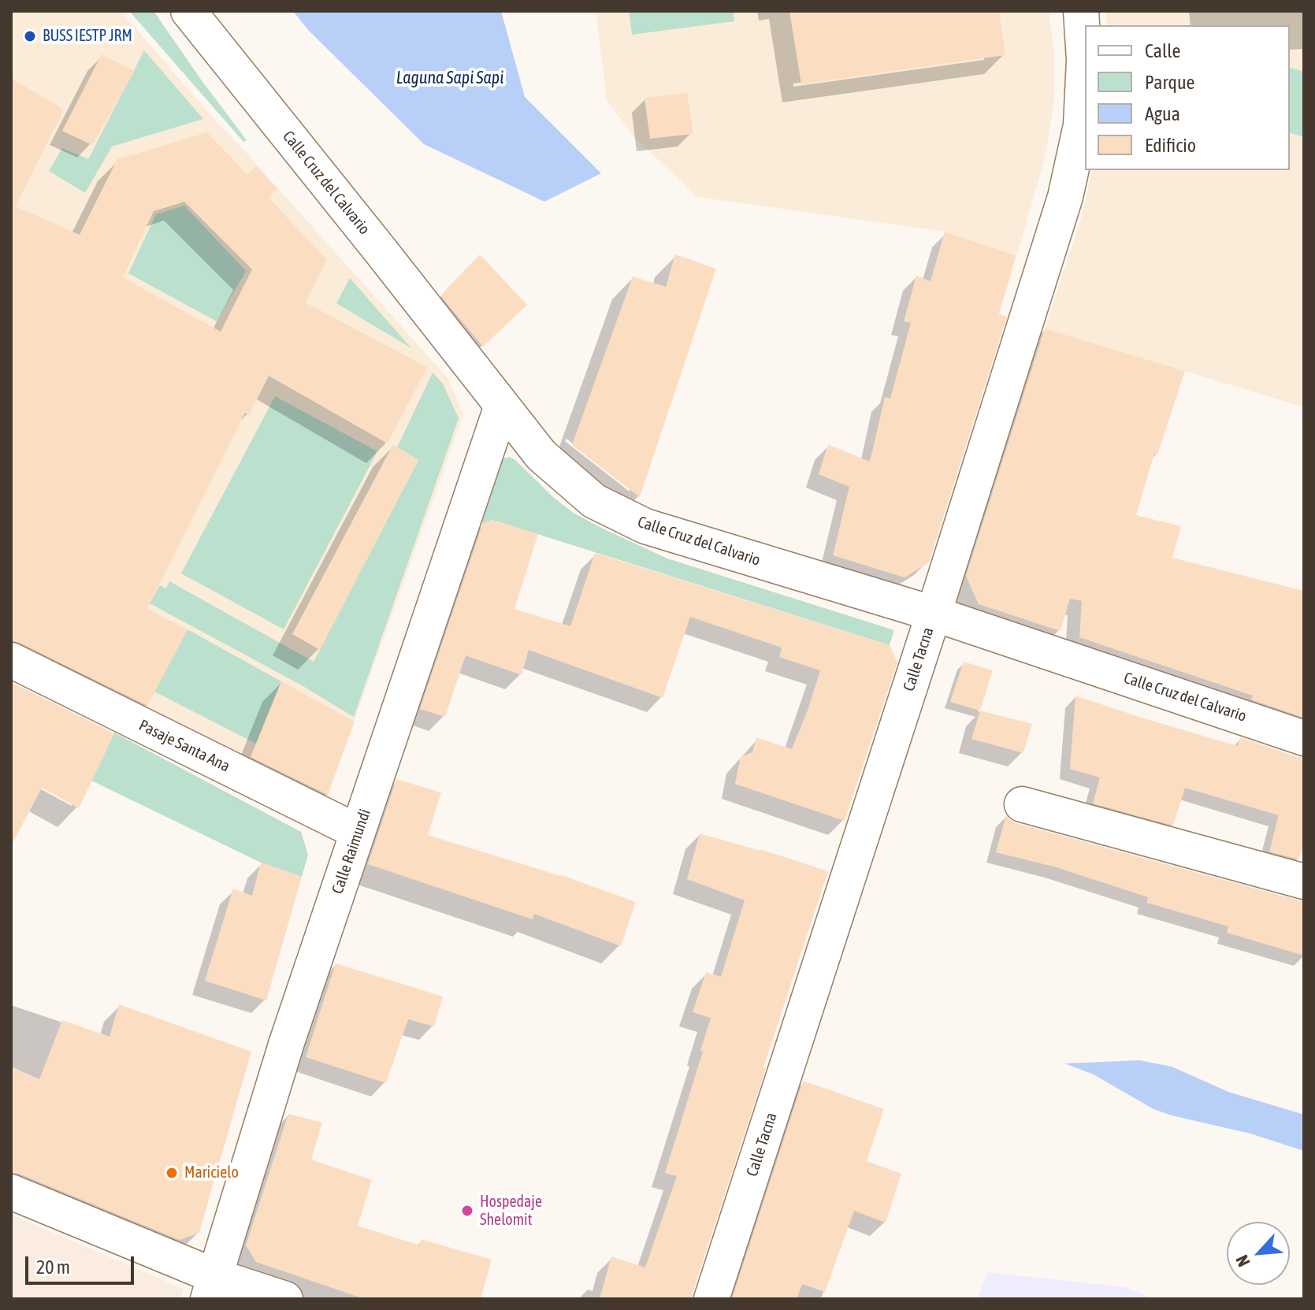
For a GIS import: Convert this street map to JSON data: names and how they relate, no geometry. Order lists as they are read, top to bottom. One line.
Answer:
{"streets":{"street":["Calle Cruz del Calvario","Calle Tacna","Pasaje Santa Ana","Calle Raimundi"]},"crossings":[["Calle Cruz del Calvario","Calle Tacna"],["Calle Cruz del Calvario","Calle Raimundi"],["Pasaje Santa Ana","Calle Raimundi"]],"water":["Laguna Sapi Sapi"],"places":["BUSS IESTP JRM","Maricielo","Hospedaje Shelomit"],"legend":["Calle","Parque","Agua","Edificio"],"scale_bar":"20 m","north":"bottom left"}
